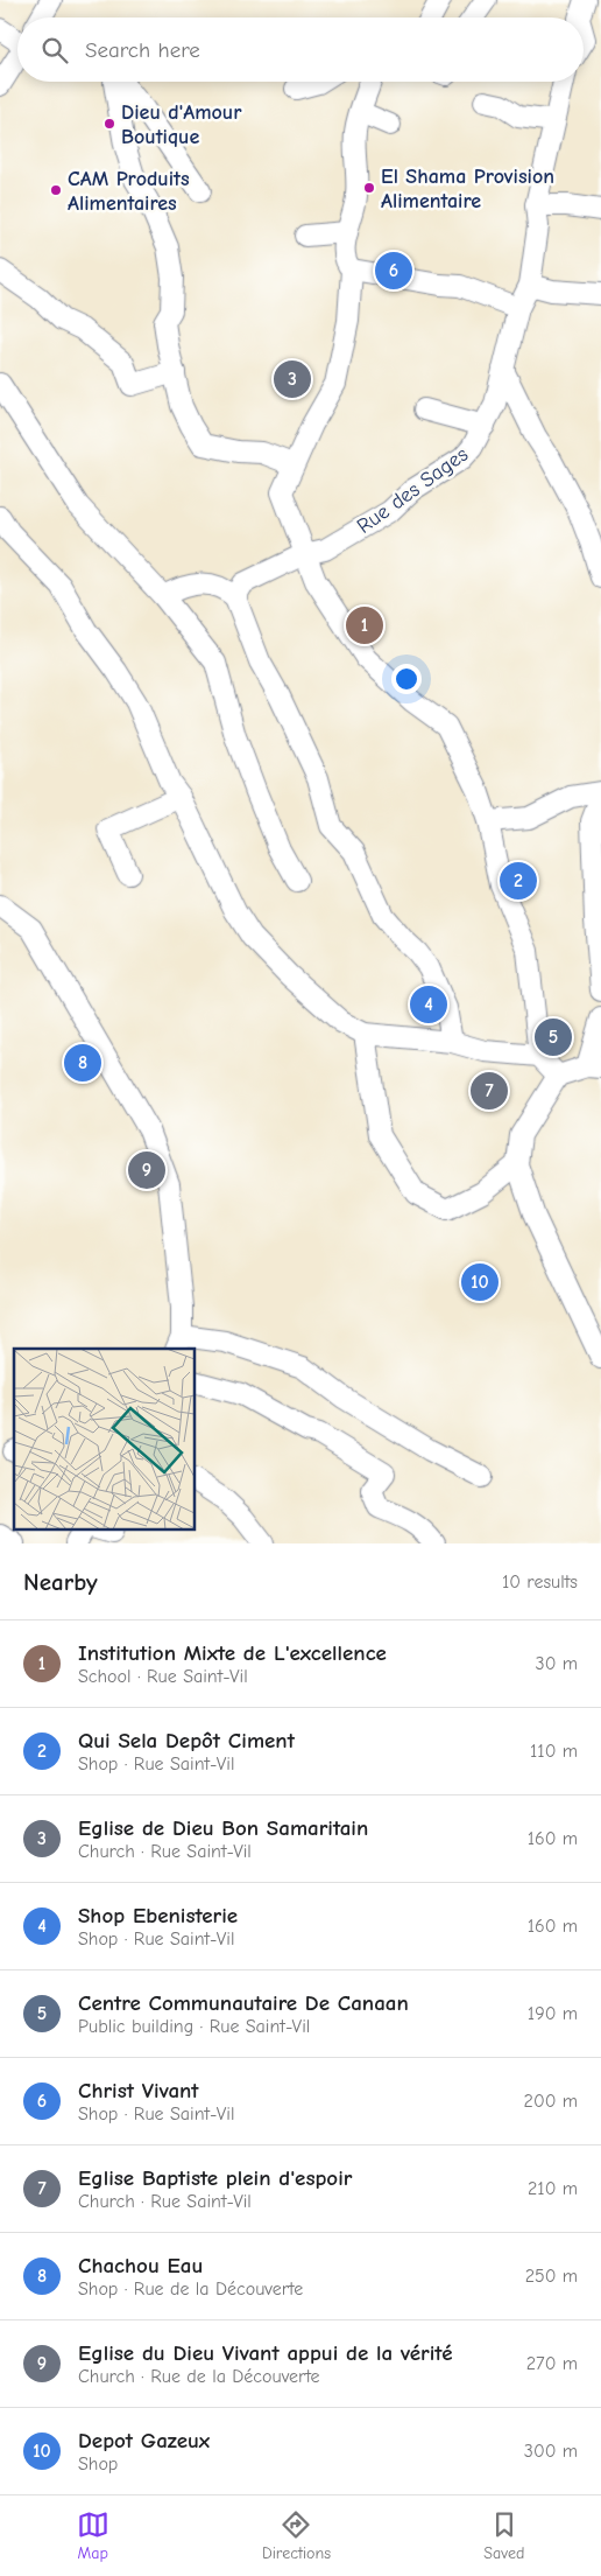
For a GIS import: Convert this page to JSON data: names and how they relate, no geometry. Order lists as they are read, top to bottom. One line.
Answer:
{"streets":{"street":["Rue des Sages"]},"places":["Dieu d'Amour Boutique","El Shama Provision Alimentaire","CAM Produits Alimentaires"],"page":{"search":"Search here","pins":["6","3","1","2","4","5","8","7","9","10"],"heading":["Nearby","10 results"],"list":[{"mark":"1","name":"Institution Mixte de L'excellence","note":"School · Rue Saint-Vil","value":"30 m"},{"mark":"2","name":"Qui Sela Depôt Ciment","note":"Shop · Rue Saint-Vil","value":"110 m"},{"mark":"3","name":"Eglise de Dieu Bon Samaritain","note":"Church · Rue Saint-Vil","value":"160 m"},{"mark":"4","name":"Shop Ebenisterie","note":"Shop · Rue Saint-Vil","value":"160 m"},{"mark":"5","name":"Centre Communautaire De Canaan","note":"Public building · Rue Saint-Vil","value":"190 m"},{"mark":"6","name":"Christ Vivant","note":"Shop · Rue Saint-Vil","value":"200 m"},{"mark":"7","name":"Eglise Baptiste plein d'espoir","note":"Church · Rue Saint-Vil","value":"210 m"},{"mark":"8","name":"Chachou Eau","note":"Shop · Rue de la Découverte","value":"250 m"},{"mark":"9","name":"Eglise du Dieu Vivant appui de la vérité","note":"Church · Rue de la Découverte","value":"270 m"},{"mark":"10","name":"Depot Gazeux","note":"Shop","value":"300 m"}],"nav":["Map","Directions","Saved"]}}
